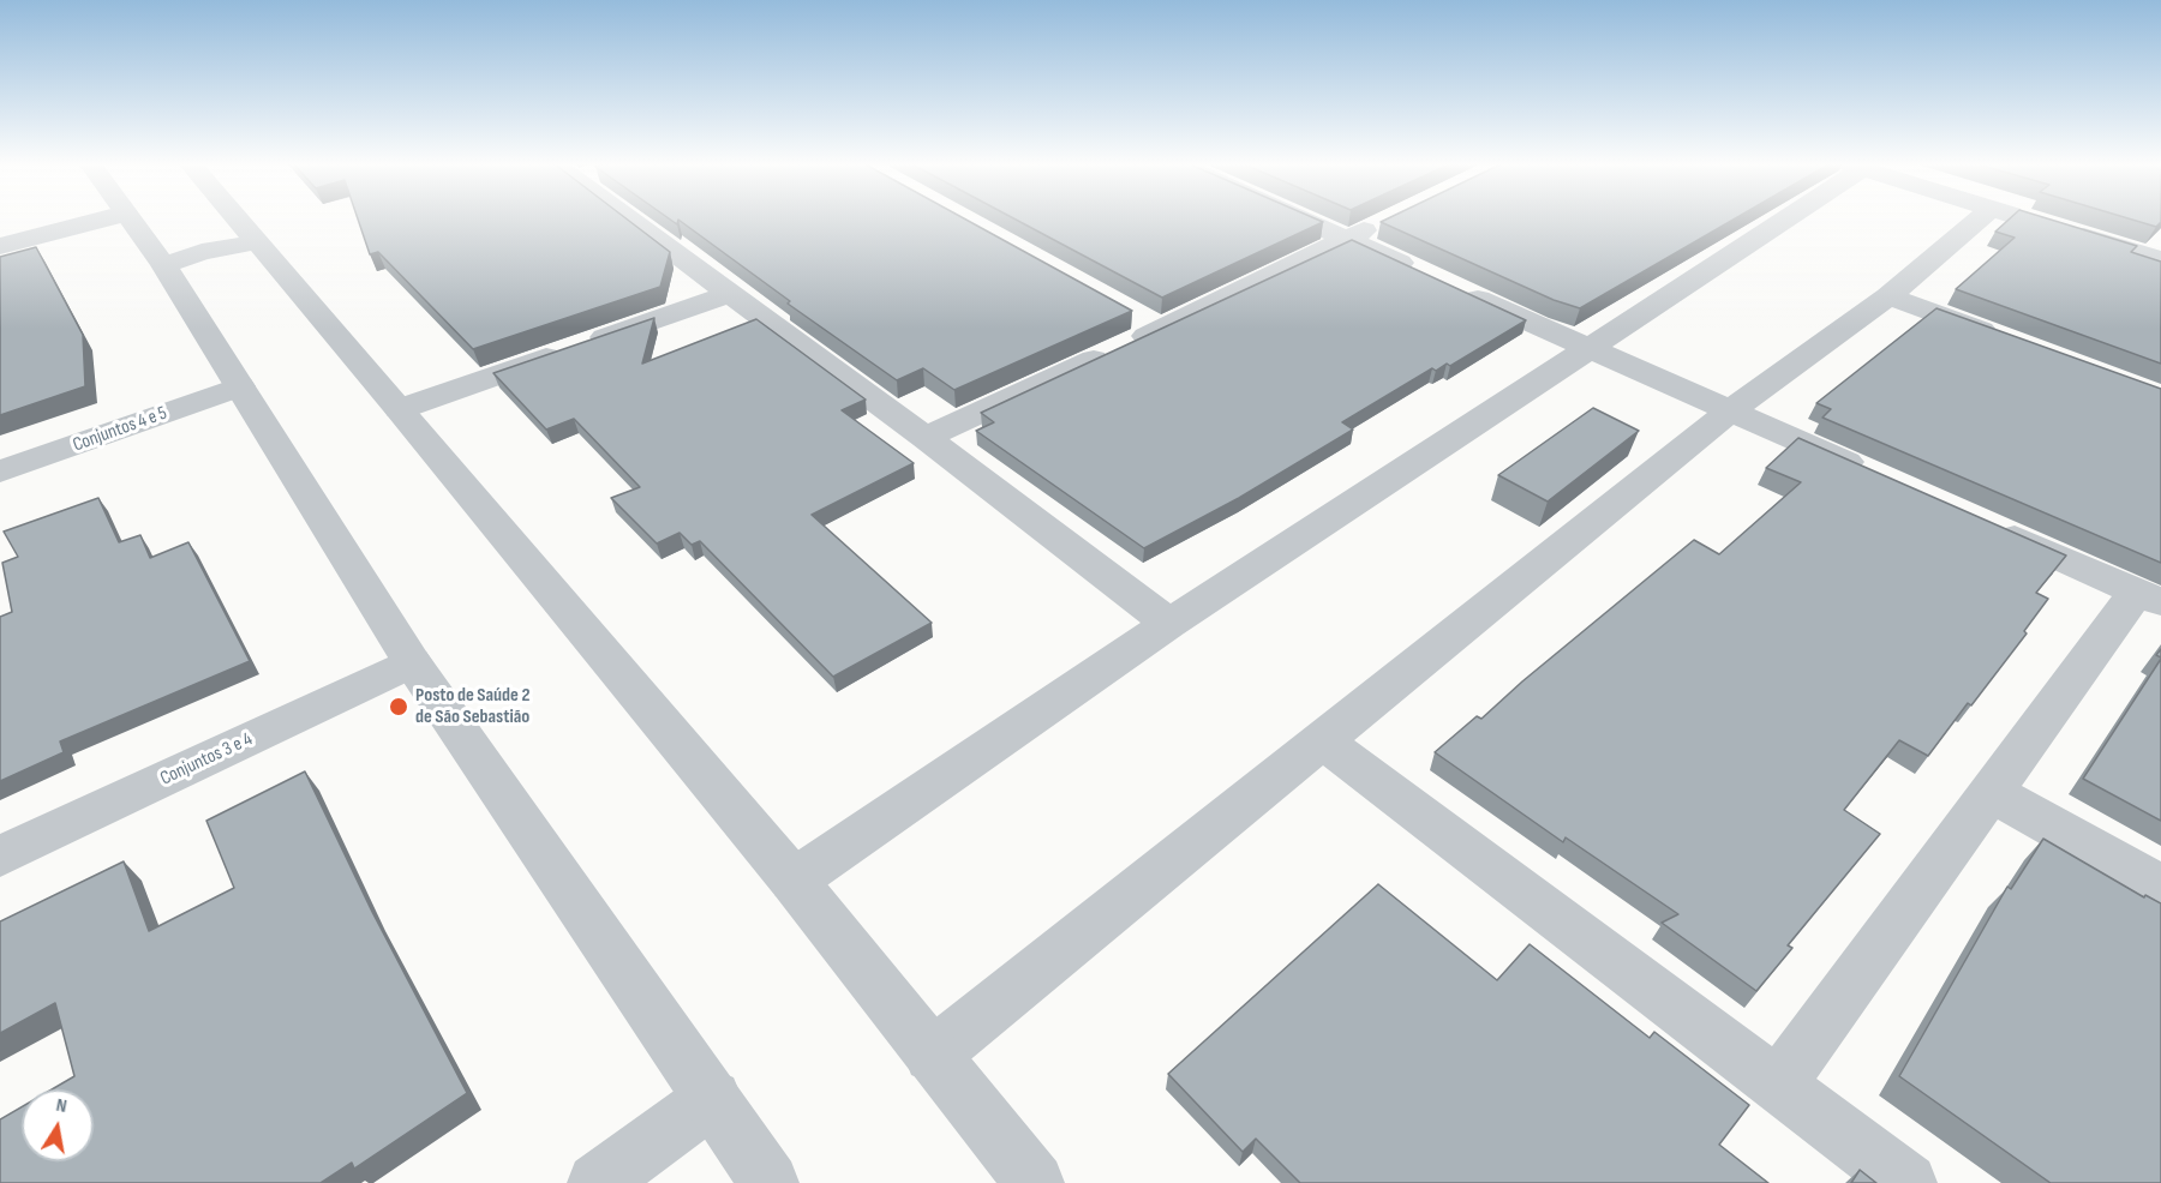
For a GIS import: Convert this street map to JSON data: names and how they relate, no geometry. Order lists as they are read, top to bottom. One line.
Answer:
{"streets":{"street":["Conjuntos 4 e 5","Conjuntos 3 e 4"]},"places":["Posto de Saúde 2 de São Sebastião"],"north":"top"}
